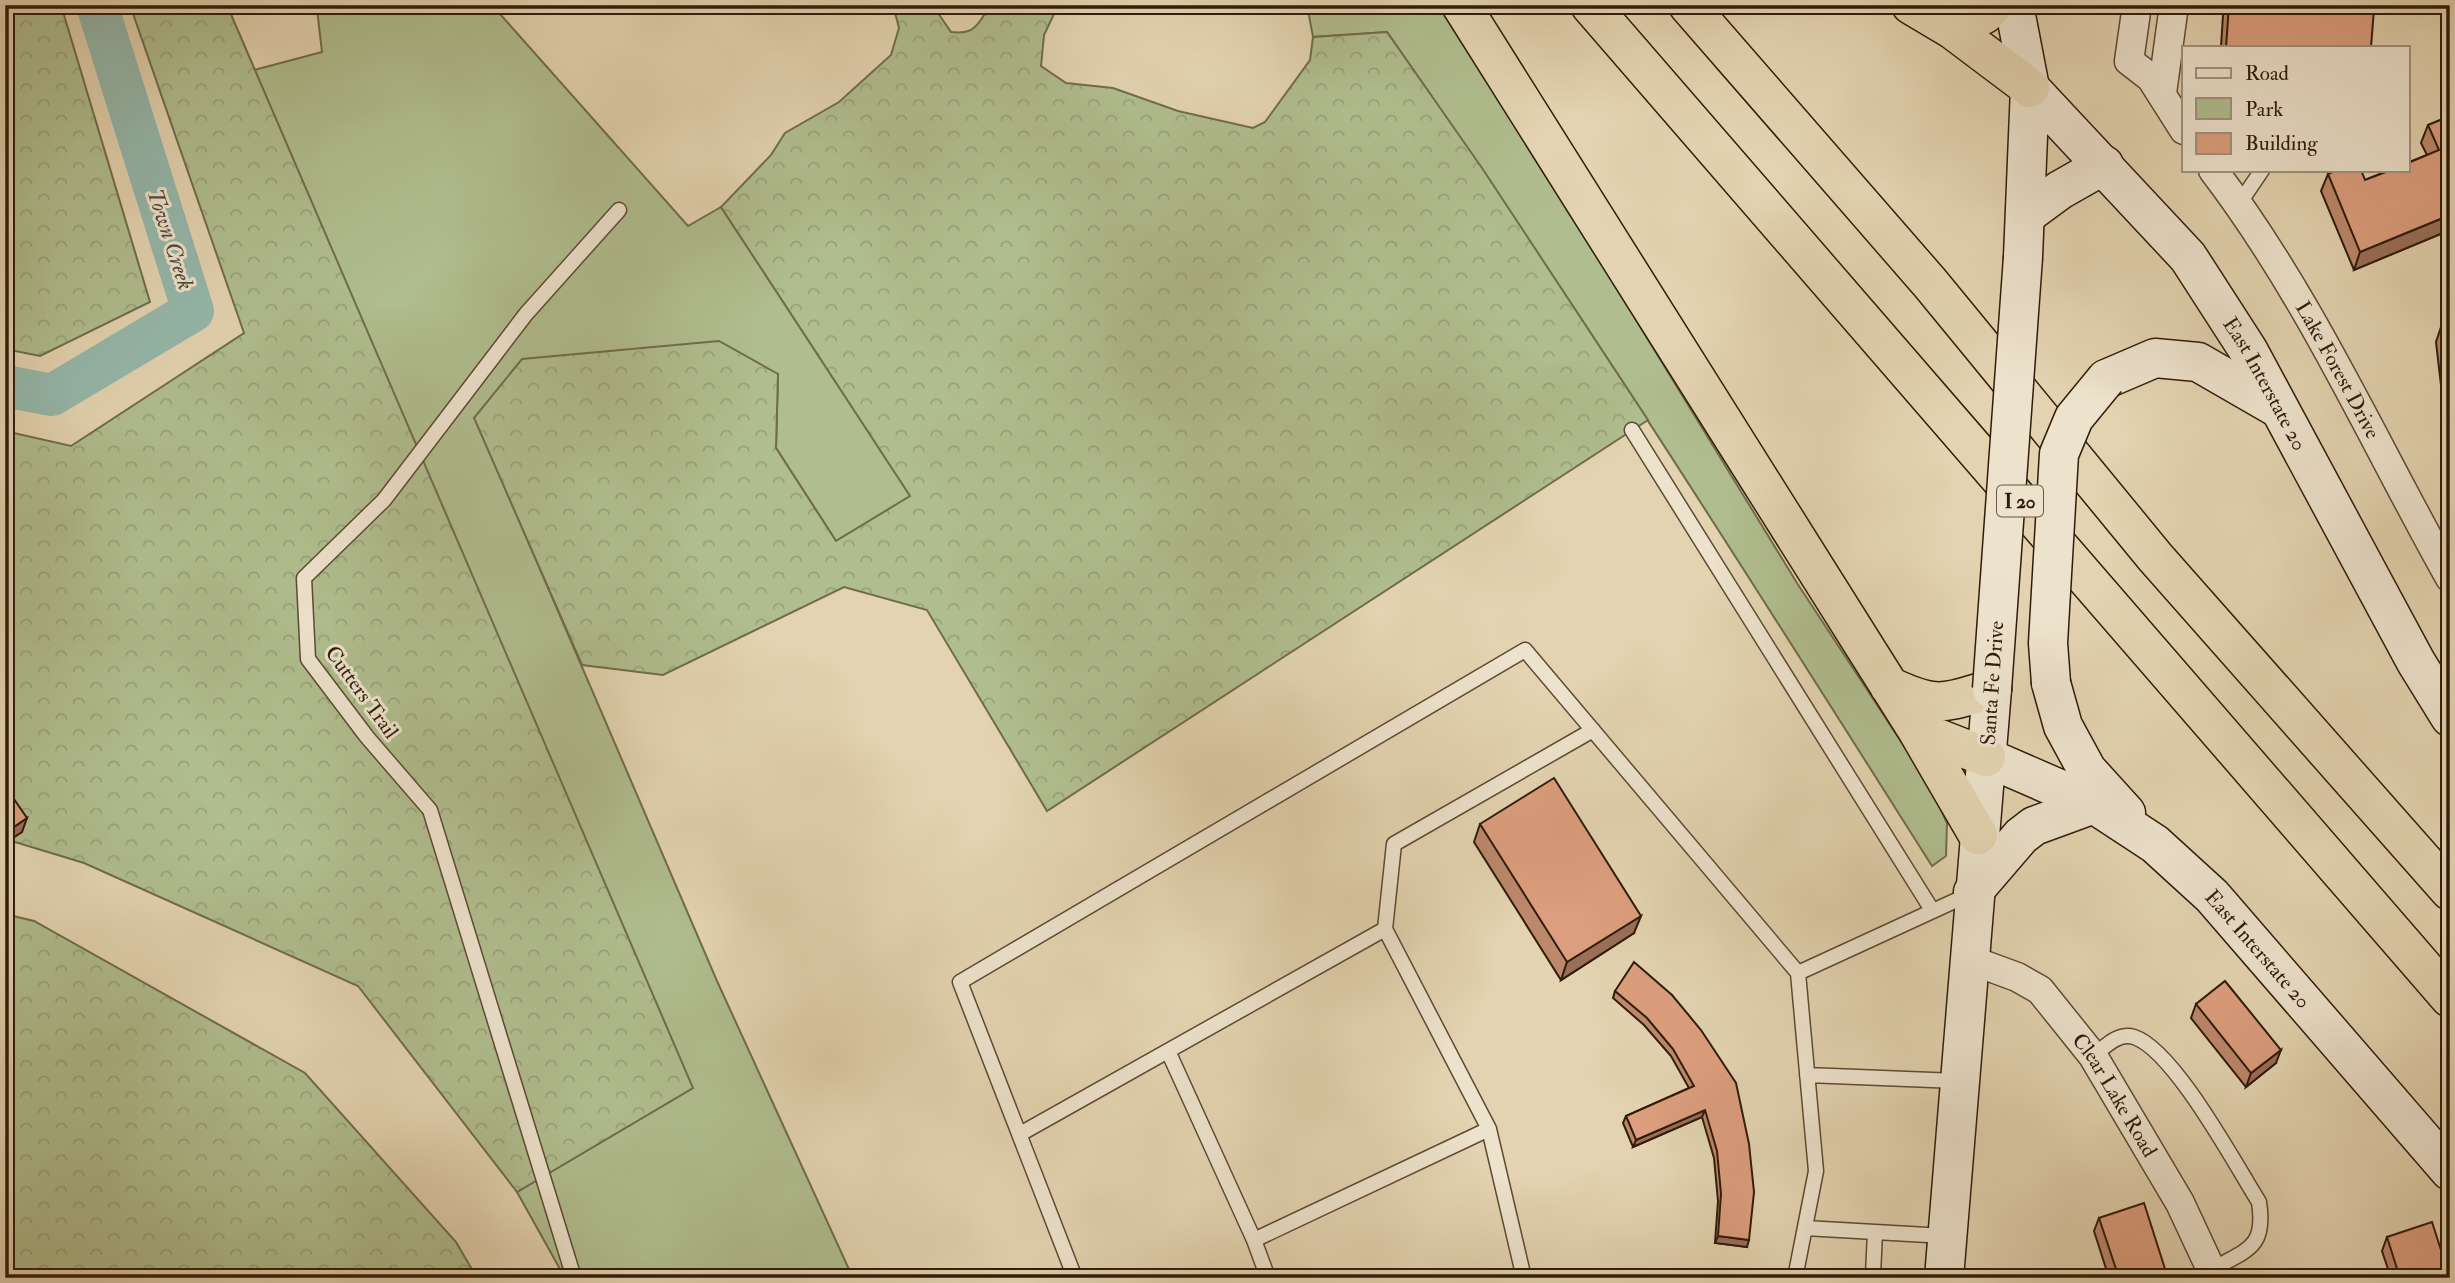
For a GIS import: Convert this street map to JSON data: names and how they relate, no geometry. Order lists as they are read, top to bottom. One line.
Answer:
{"streets":{"highway":["I 20"],"main road":["East Interstate 20","Santa Fe Drive"],"street":["Lake Forest Drive","Clear Lake Road"],"lane":["Cutters Trail"]},"crossings":[["East Interstate 20","Santa Fe Drive"],["Santa Fe Drive","Clear Lake Road"]],"water":["Town Creek"],"legend":["Road","Park","Building"]}
